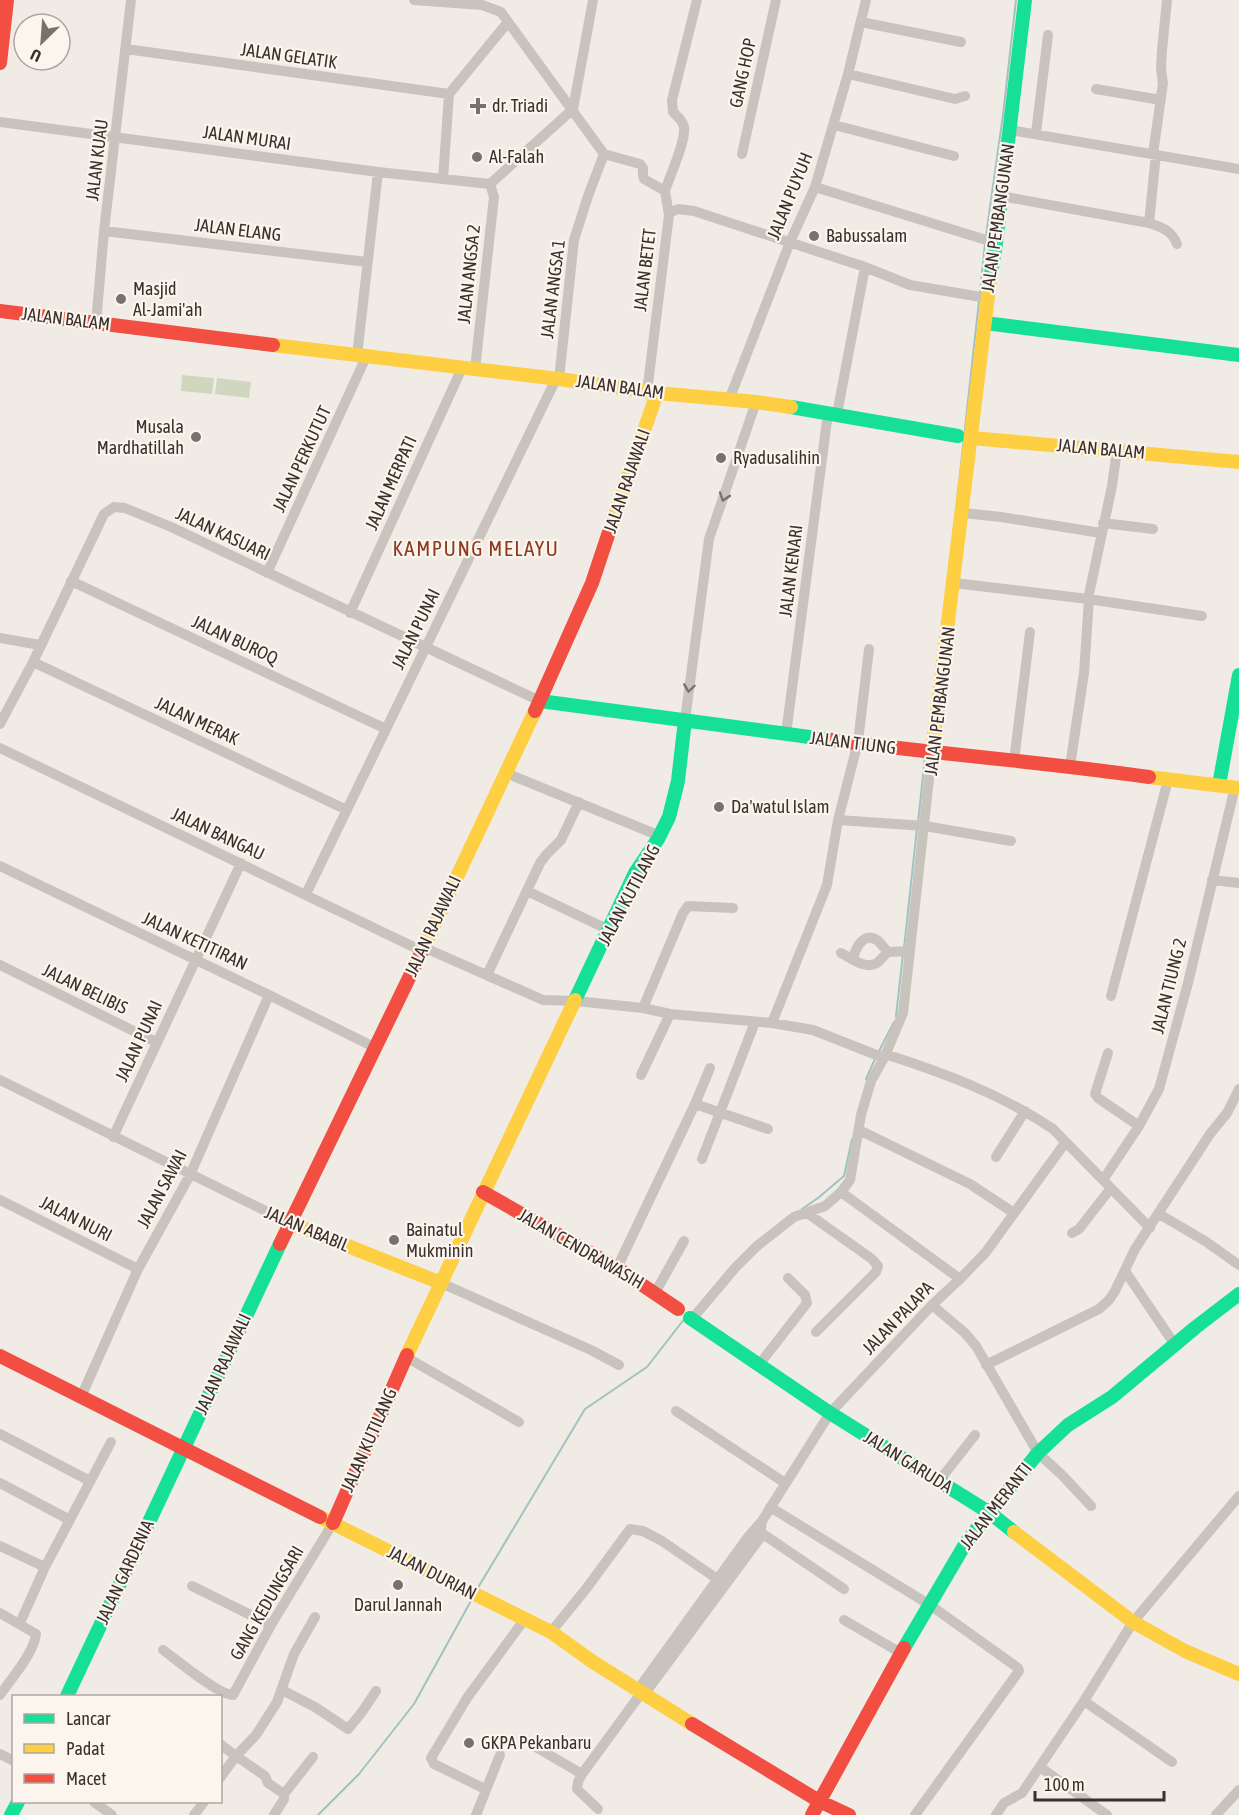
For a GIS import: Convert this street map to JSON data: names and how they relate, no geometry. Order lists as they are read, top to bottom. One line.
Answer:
{"streets":{"street":["JALAN GELATIK","GANG HOP","JALAN MURAI","JALAN KUAU","JALAN PUYUH","JALAN PEMBANGUNAN","JALAN ELANG","JALAN BETET","JALAN ANGSA 2","JALAN ANGSA 1","JALAN BALAM","JALAN PERKUTUT","JALAN RAJAWALI","JALAN MERPATI","JALAN KASUARI","JALAN KENARI","JALAN PUNAI","JALAN BUROQ","JALAN MERAK","JALAN TIUNG","JALAN BANGAU","JALAN KUTILANG","JALAN KETITIRAN","JALAN TIUNG 2","JALAN BELIBIS","JALAN SAWAI","JALAN NURI","JALAN ABABIL","JALAN CENDRAWASIH","JALAN PALAPA","JALAN GARUDA","JALAN MERANTI","JALAN GARDENIA","JALAN DURIAN","GANG KEDUNGSARI"]},"crossings":[["JALAN GELATIK","JALAN KUAU"],["JALAN MURAI","JALAN KUAU"],["JALAN MURAI","JALAN ANGSA 2"],["JALAN MURAI","JALAN PERKUTUT"],["JALAN KUAU","JALAN ELANG"],["JALAN KUAU","JALAN BALAM"],["JALAN PUYUH","JALAN BETET"],["JALAN PUYUH","JALAN BALAM"],["JALAN PEMBANGUNAN","JALAN BETET"],["JALAN PEMBANGUNAN","JALAN BALAM"],["JALAN PEMBANGUNAN","JALAN TIUNG"],["JALAN PEMBANGUNAN","JALAN BANGAU"],["JALAN PEMBANGUNAN","JALAN GARUDA"],["JALAN ELANG","JALAN PERKUTUT"],["JALAN BETET","JALAN BALAM"],["JALAN BETET","JALAN RAJAWALI"],["JALAN BETET","JALAN KENARI"],["JALAN ANGSA 2","JALAN BALAM"],["JALAN ANGSA 2","JALAN MERPATI"],["JALAN ANGSA 1","JALAN BALAM"],["JALAN ANGSA 1","JALAN PUNAI"],["JALAN BALAM","JALAN PERKUTUT"],["JALAN BALAM","JALAN RAJAWALI"],["JALAN BALAM","JALAN MERPATI"],["JALAN BALAM","JALAN KENARI"],["JALAN BALAM","JALAN PUNAI"],["JALAN BALAM","JALAN KUTILANG"],["JALAN PERKUTUT","JALAN KASUARI"],["JALAN RAJAWALI","JALAN KASUARI"],["JALAN RAJAWALI","JALAN TIUNG"],["JALAN RAJAWALI","JALAN BANGAU"],["JALAN RAJAWALI","JALAN KETITIRAN"],["JALAN RAJAWALI","JALAN ABABIL"],["JALAN RAJAWALI","JALAN GARDENIA"],["JALAN RAJAWALI","JALAN DURIAN"],["JALAN MERPATI","JALAN KASUARI"],["JALAN KASUARI","JALAN PUNAI"],["JALAN KASUARI","JALAN BUROQ"],["JALAN KASUARI","JALAN MERAK"],["JALAN KASUARI","JALAN TIUNG"],["JALAN KENARI","JALAN TIUNG"],["JALAN PUNAI","JALAN BUROQ"],["JALAN PUNAI","JALAN MERAK"],["JALAN PUNAI","JALAN BANGAU"],["JALAN PUNAI","JALAN KETITIRAN"],["JALAN PUNAI","JALAN BELIBIS"],["JALAN PUNAI","JALAN ABABIL"],["JALAN TIUNG","JALAN KUTILANG"],["JALAN TIUNG","JALAN TIUNG 2"],["JALAN BANGAU","JALAN KUTILANG"],["JALAN BANGAU","JALAN TIUNG 2"],["JALAN BANGAU","JALAN PALAPA"],["JALAN KUTILANG","JALAN ABABIL"],["JALAN KUTILANG","JALAN CENDRAWASIH"],["JALAN KUTILANG","JALAN DURIAN"],["JALAN KUTILANG","GANG KEDUNGSARI"],["JALAN KETITIRAN","JALAN SAWAI"],["JALAN SAWAI","JALAN NURI"],["JALAN SAWAI","JALAN ABABIL"],["JALAN SAWAI","JALAN DURIAN"],["JALAN CENDRAWASIH","JALAN GARUDA"],["JALAN PALAPA","JALAN GARUDA"],["JALAN PALAPA","JALAN DURIAN"],["JALAN GARUDA","JALAN MERANTI"],["JALAN MERANTI","JALAN DURIAN"],["JALAN GARDENIA","JALAN DURIAN"],["JALAN DURIAN","GANG KEDUNGSARI"]],"districts":["KAMPUNG MELAYU"],"places":{"health":["dr. Triadi"],"other":["Al-Falah","Babussalam","Masjid Al-Jami'ah","Musala Mardhatillah","Ryadusalihin","Da'watul Islam","Bainatul Mukminin","Darul Jannah","GKPA Pekanbaru"]},"legend":["Lancar","Padat","Macet"],"scale_bar":"100 m","north":"bottom left"}
